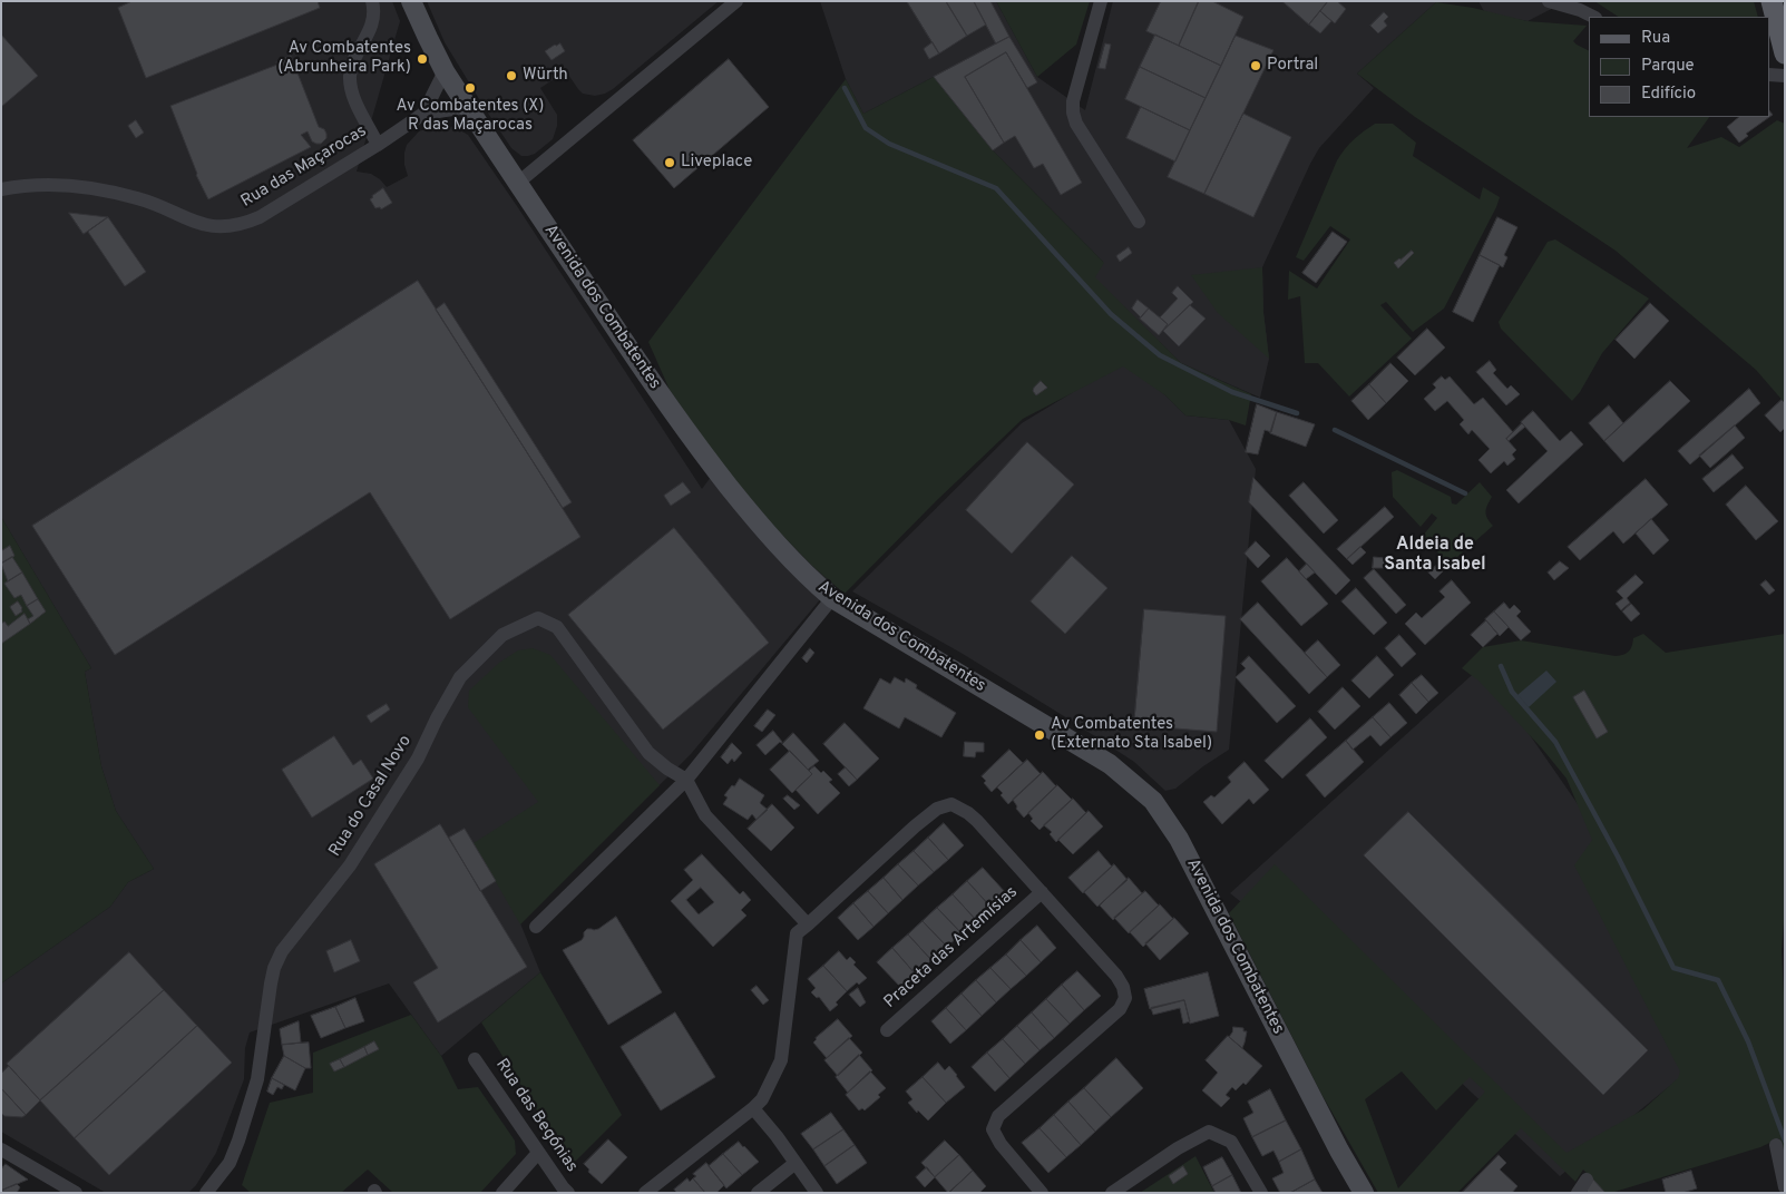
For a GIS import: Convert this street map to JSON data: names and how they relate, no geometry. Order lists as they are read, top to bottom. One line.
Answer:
{"streets":{"street":["Rua das Maçarocas","Avenida dos Combatentes","Rua do Casal Novo","Praceta das Artemísias","Rua das Begónias"]},"crossings":[["Rua das Maçarocas","Avenida dos Combatentes"]],"districts":["Aldeia de Santa Isabel"],"places":["Av Combatentes (Abrunheira Park)","Portral","Würth","Av Combatentes (X) R das Maçarocas","Liveplace","Av Combatentes (Externato Sta Isabel)"],"legend":["Rua","Parque","Edifício"]}
